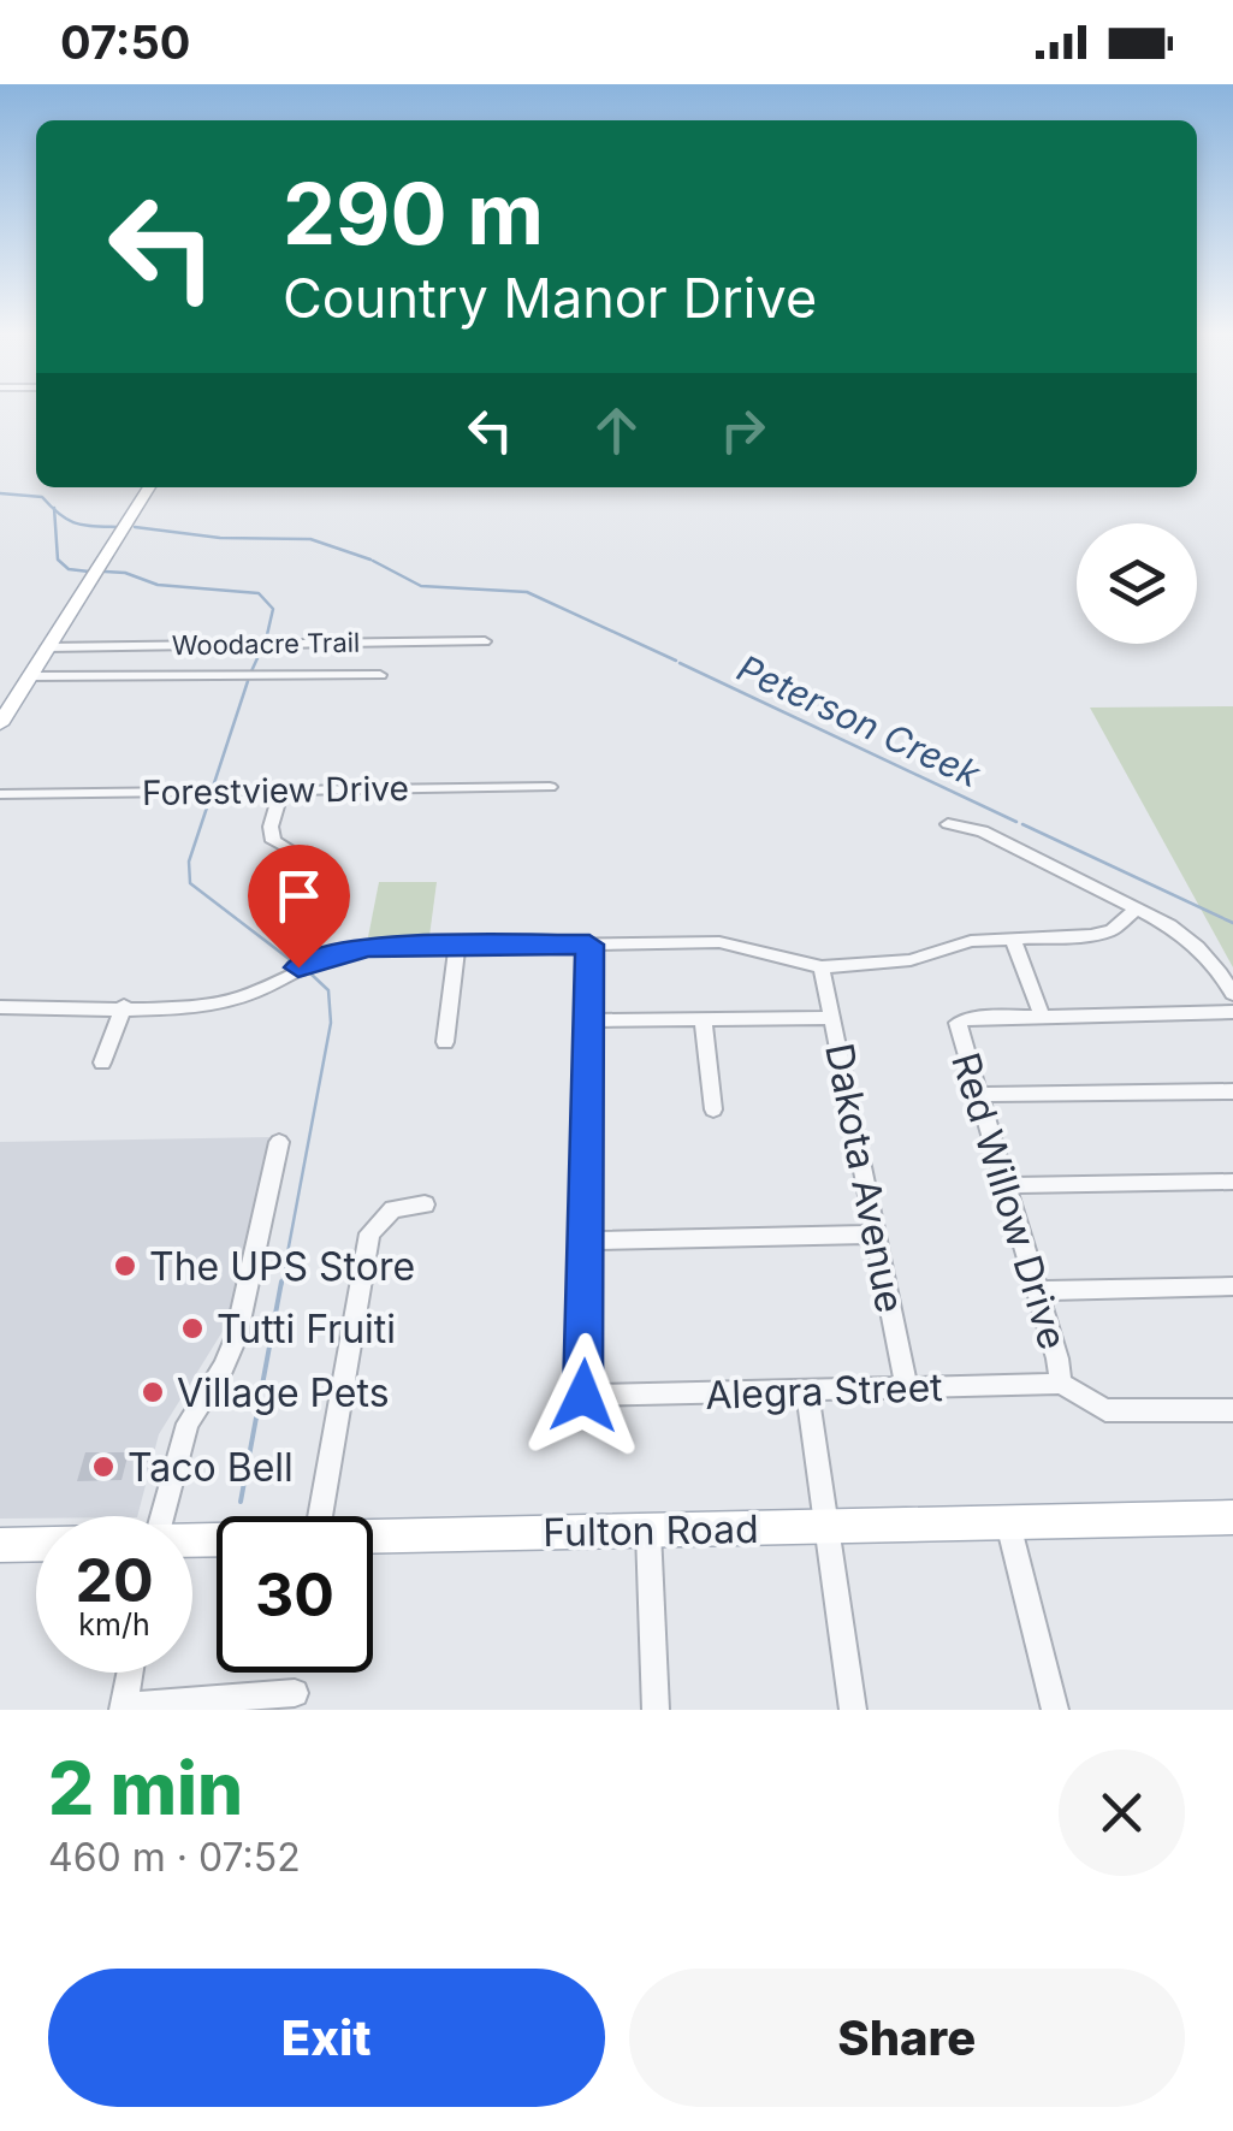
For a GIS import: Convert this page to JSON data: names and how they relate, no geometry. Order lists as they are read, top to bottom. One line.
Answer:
{"streets":{"main road":["Fulton Road"],"street":["Woodacre Trail","Forestview Drive","Dakota Avenue","Red Willow Drive","Alegra Street"]},"crossings":[["Dakota Avenue","Alegra Street"],["Red Willow Drive","Alegra Street"]],"water":["Peterson Creek"],"places":["The UPS Store","Tutti Fruiti","Village Pets","Taco Bell"],"page":{"status":"07:50","turn":["290 m","Country Manor Drive"],"speed":"20 km/h","limit":"30","heading":["2 min","460 m · 07:52"],"buttons":["Exit","Share"]}}
